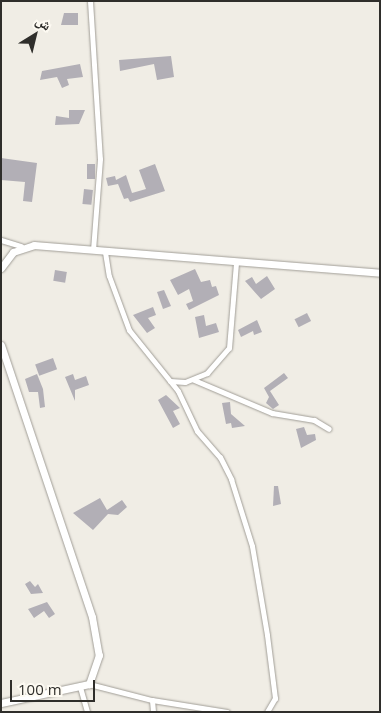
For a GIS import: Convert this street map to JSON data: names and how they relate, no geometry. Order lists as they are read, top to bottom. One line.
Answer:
{"scale_bar":"100 m","north":"top right"}
